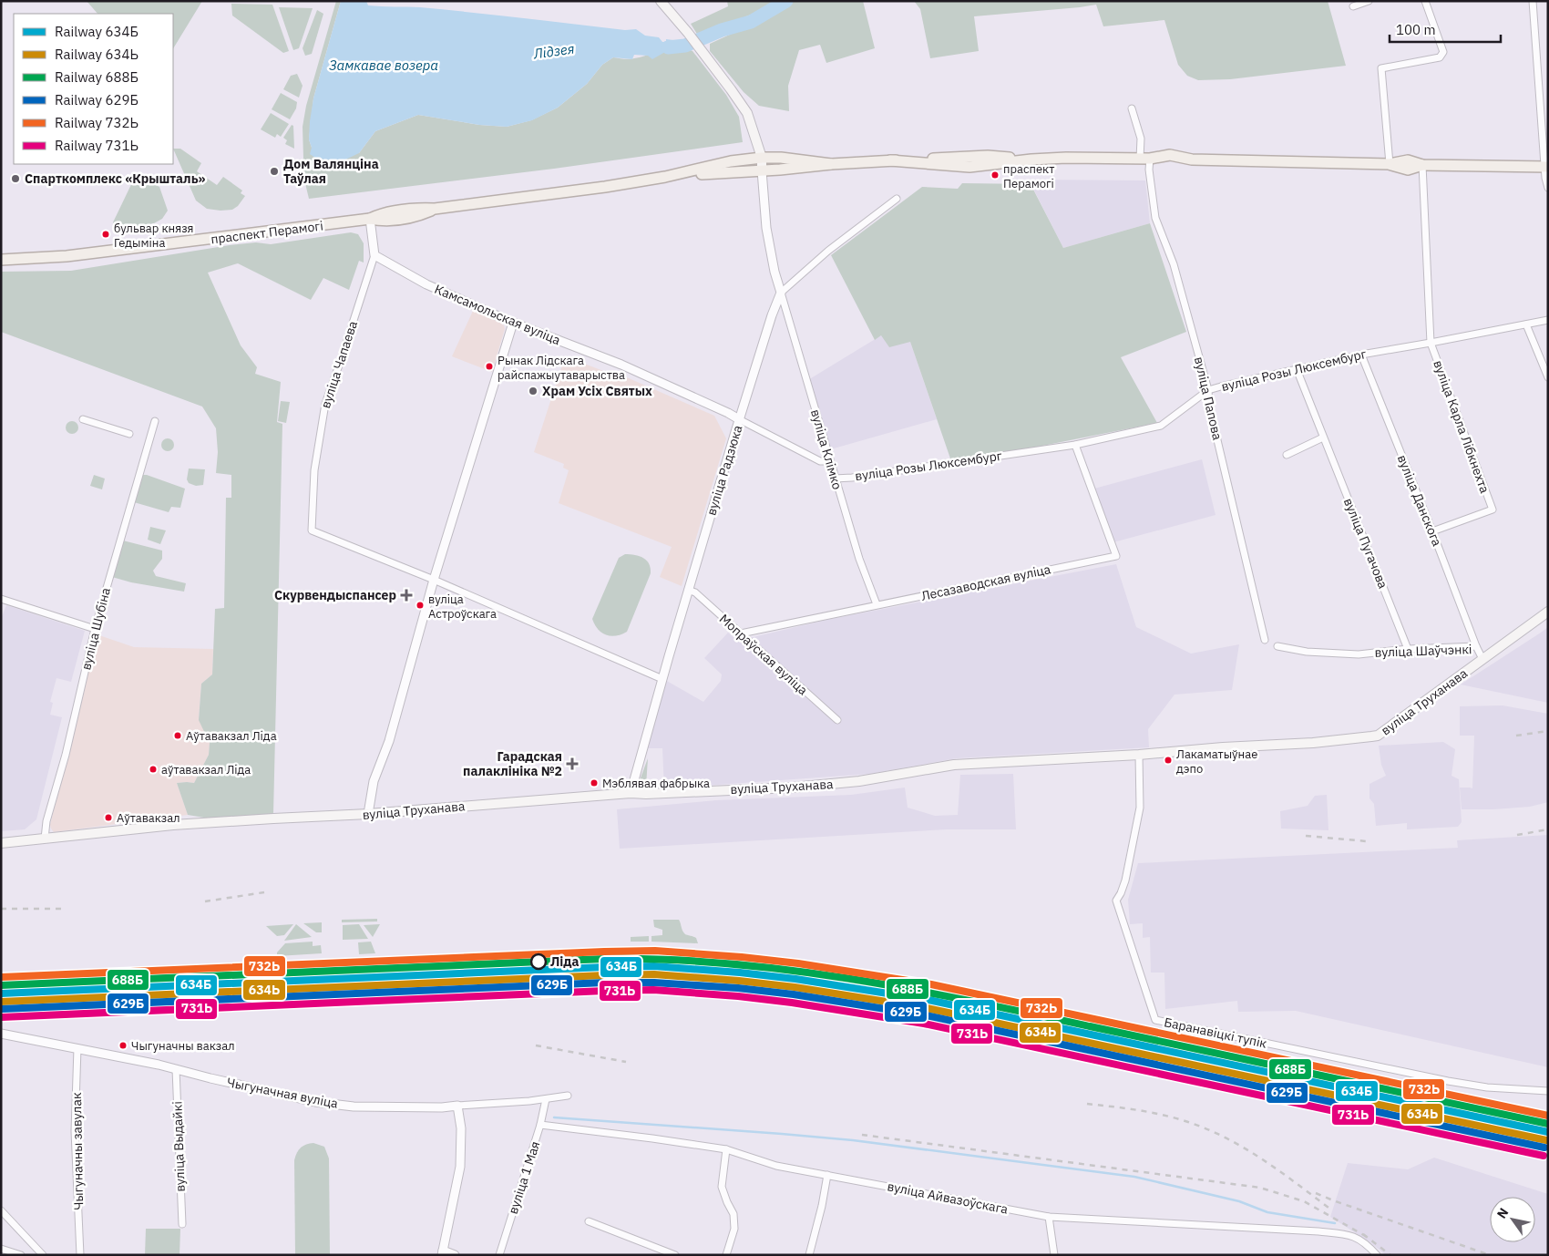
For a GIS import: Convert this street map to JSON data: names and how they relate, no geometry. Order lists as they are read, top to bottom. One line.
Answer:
{"streets":{"main road":["праспект Перамогі","вуліца Шаўчэнкі","вуліца Труханава"],"street":["Камсамольская вуліца","вуліца Чапаева","вуліца Розы Люксембург","вуліца Папова","вуліца Карла Лібкнехта","вуліца Клімко","вуліца Радзюка","вуліца Данскога","вуліца Пугачова","Лесазаводская вуліца","вуліца Шубіна","Мопраўская вуліца","Баранавіцкі тупік","Чыгуначная вуліца","вуліца Выдайкі","Чыгуначны завулак","вуліца 1 Мая","вуліца Айвазоўскага"]},"crossings":[["праспект Перамогі","вуліца Папова"],["праспект Перамогі","вуліца Карла Лібкнехта"],["Камсамольская вуліца","вуліца Чапаева"],["Камсамольская вуліца","вуліца Клімко"],["Камсамольская вуліца","вуліца Радзюка"],["вуліца Розы Люксембург","вуліца Папова"],["вуліца Розы Люксембург","вуліца Карла Лібкнехта"],["вуліца Розы Люксембург","вуліца Клімко"],["вуліца Розы Люксембург","вуліца Данскога"],["вуліца Розы Люксембург","вуліца Пугачова"],["вуліца Розы Люксембург","Лесазаводская вуліца"],["вуліца Карла Лібкнехта","вуліца Данскога"],["вуліца Клімко","вуліца Радзюка"],["вуліца Клімко","Лесазаводская вуліца"],["вуліца Радзюка","Мопраўская вуліца"],["вуліца Радзюка","вуліца Труханава"],["вуліца Данскога","вуліца Шаўчэнкі"],["вуліца Пугачова","вуліца Шаўчэнкі"],["Лесазаводская вуліца","Мопраўская вуліца"],["вуліца Шубіна","вуліца Труханава"],["вуліца Шаўчэнкі","вуліца Труханава"],["вуліца Труханава","Баранавіцкі тупік"],["Чыгуначная вуліца","вуліца Выдайкі"],["Чыгуначная вуліца","Чыгуначны завулак"],["Чыгуначная вуліца","вуліца 1 Мая"],["вуліца 1 Мая","вуліца Айвазоўскага"]],"water":["Лідзея","Замкавае возера"],"places":{"other":["Дом Валянціна Таўлая","праспект Перамогі","Спарткомплекс «Крышталь»","бульвар князя Гедыміна","Рынак Лідскага райспажыутаварыства","Храм Усіх Святых","вуліца Астроўскага","Аўтавакзал Ліда","Лакаматыўнае дэпо","аўтавакзал Ліда","Мэблявая фабрыка","Аўтавакзал","Ліда","Чыгуначны вакзал"],"health":["Скурвендыспансер","Гарадская палаклініка №2"]},"lines":["rail line 732Ь","rail line 688Б","rail line 634Б","rail line 634Ь","rail line 629Б","rail line 731Ь"],"legend":["Railway 634Б","Railway 634Ь","Railway 688Б","Railway 629Б","Railway 732Ь","Railway 731Ь"],"scale_bar":"100 m","north":"top left"}
